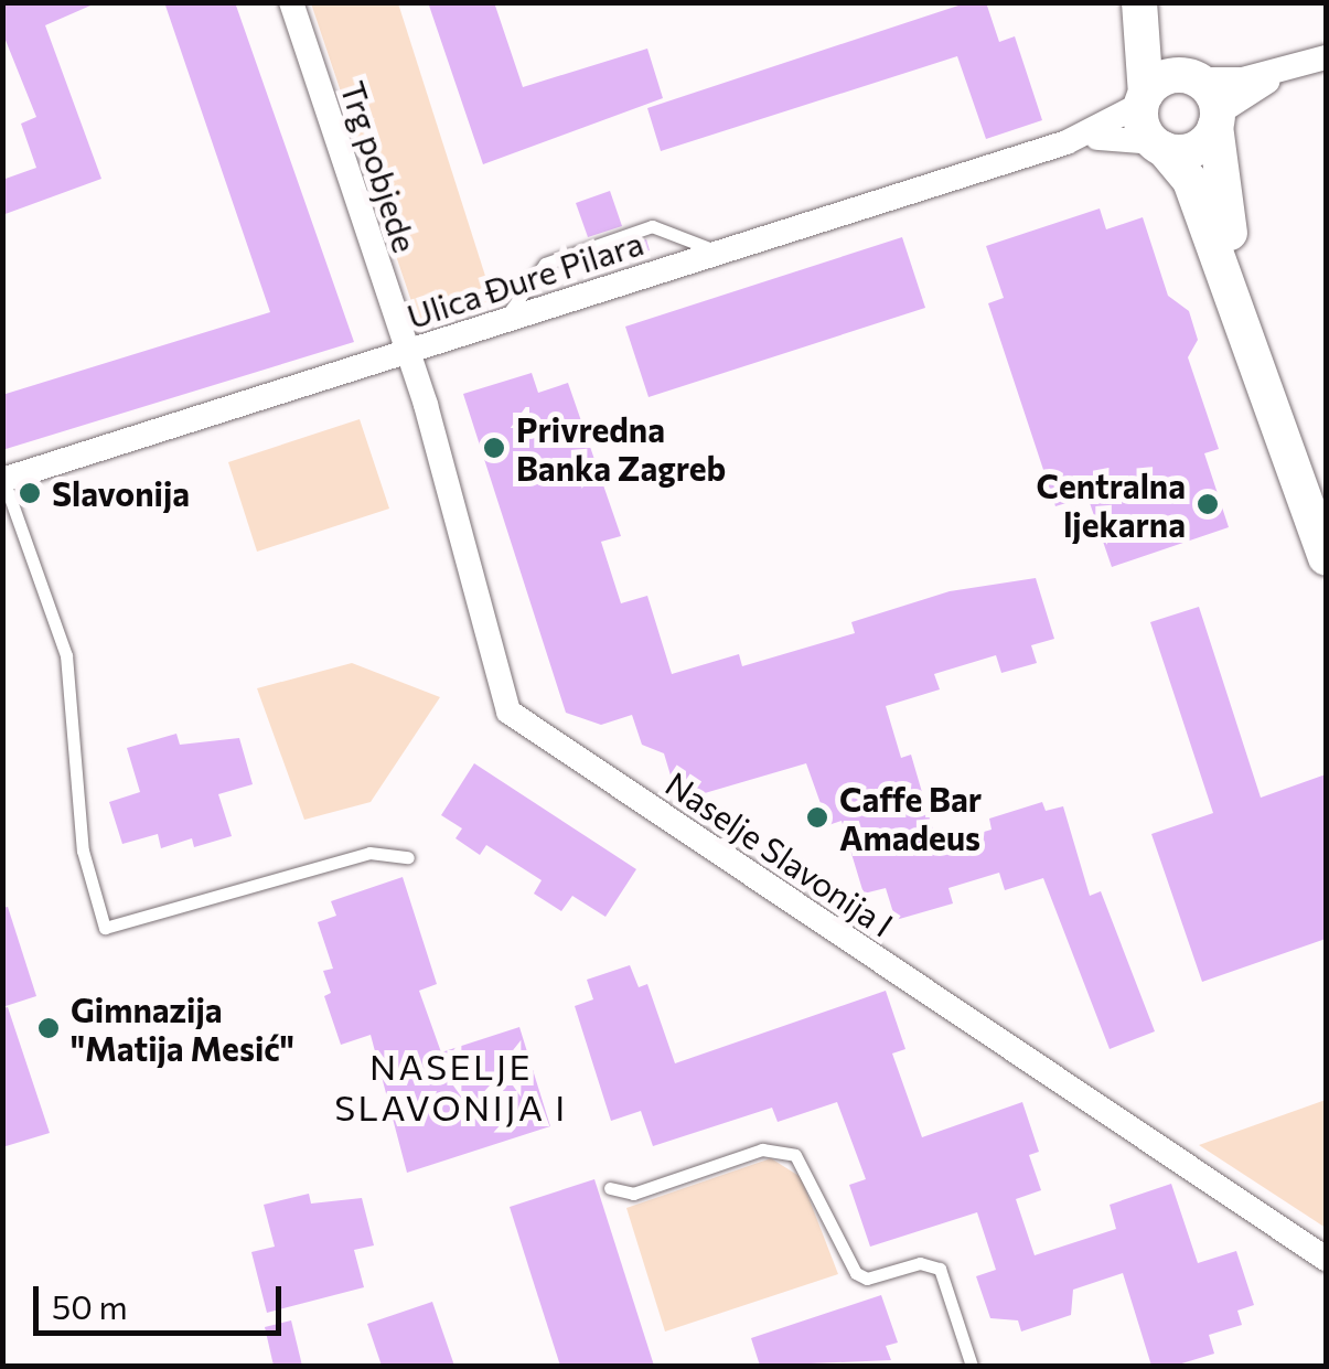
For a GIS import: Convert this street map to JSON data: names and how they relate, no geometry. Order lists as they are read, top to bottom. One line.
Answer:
{"streets":{"street":["Trg pobjede","Ulica Đure Pilara","Naselje Slavonija I"]},"crossings":[["Trg pobjede","Ulica Đure Pilara"],["Trg pobjede","Naselje Slavonija I"],["Ulica Đure Pilara","Naselje Slavonija I"]],"districts":["NASELJE SLAVONIJA I"],"places":["Privredna Banka Zagreb","Slavonija","Centralna ljekarna","Caffe Bar Amadeus","Gimnazija \"Matija Mesić\""],"scale_bar":"50 m"}
